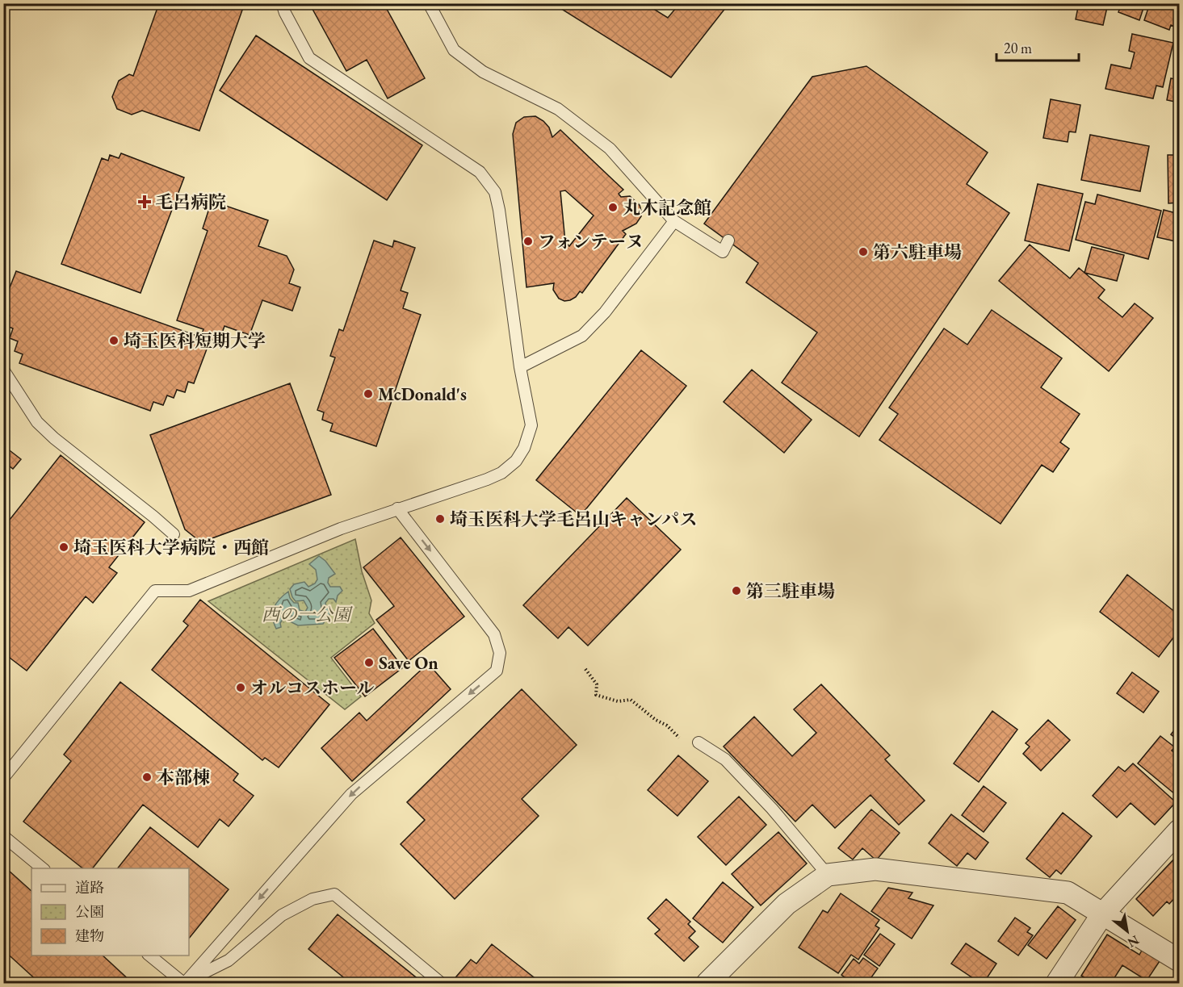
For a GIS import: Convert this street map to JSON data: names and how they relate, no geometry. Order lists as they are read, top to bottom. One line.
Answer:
{"parks":["西の一公園"],"places":{"health":["毛呂病院"],"other":["丸木記念館","フォンテーヌ","第六駐車場","埼玉医科短期大学","McDonald's","埼玉医科大学毛呂山キャンパス","埼玉医科大学病院・西館","第三駐車場","Save On","オルコスホール","本部棟"]},"legend":["道路","公園","建物"],"scale_bar":"20 m","north":"bottom right"}
